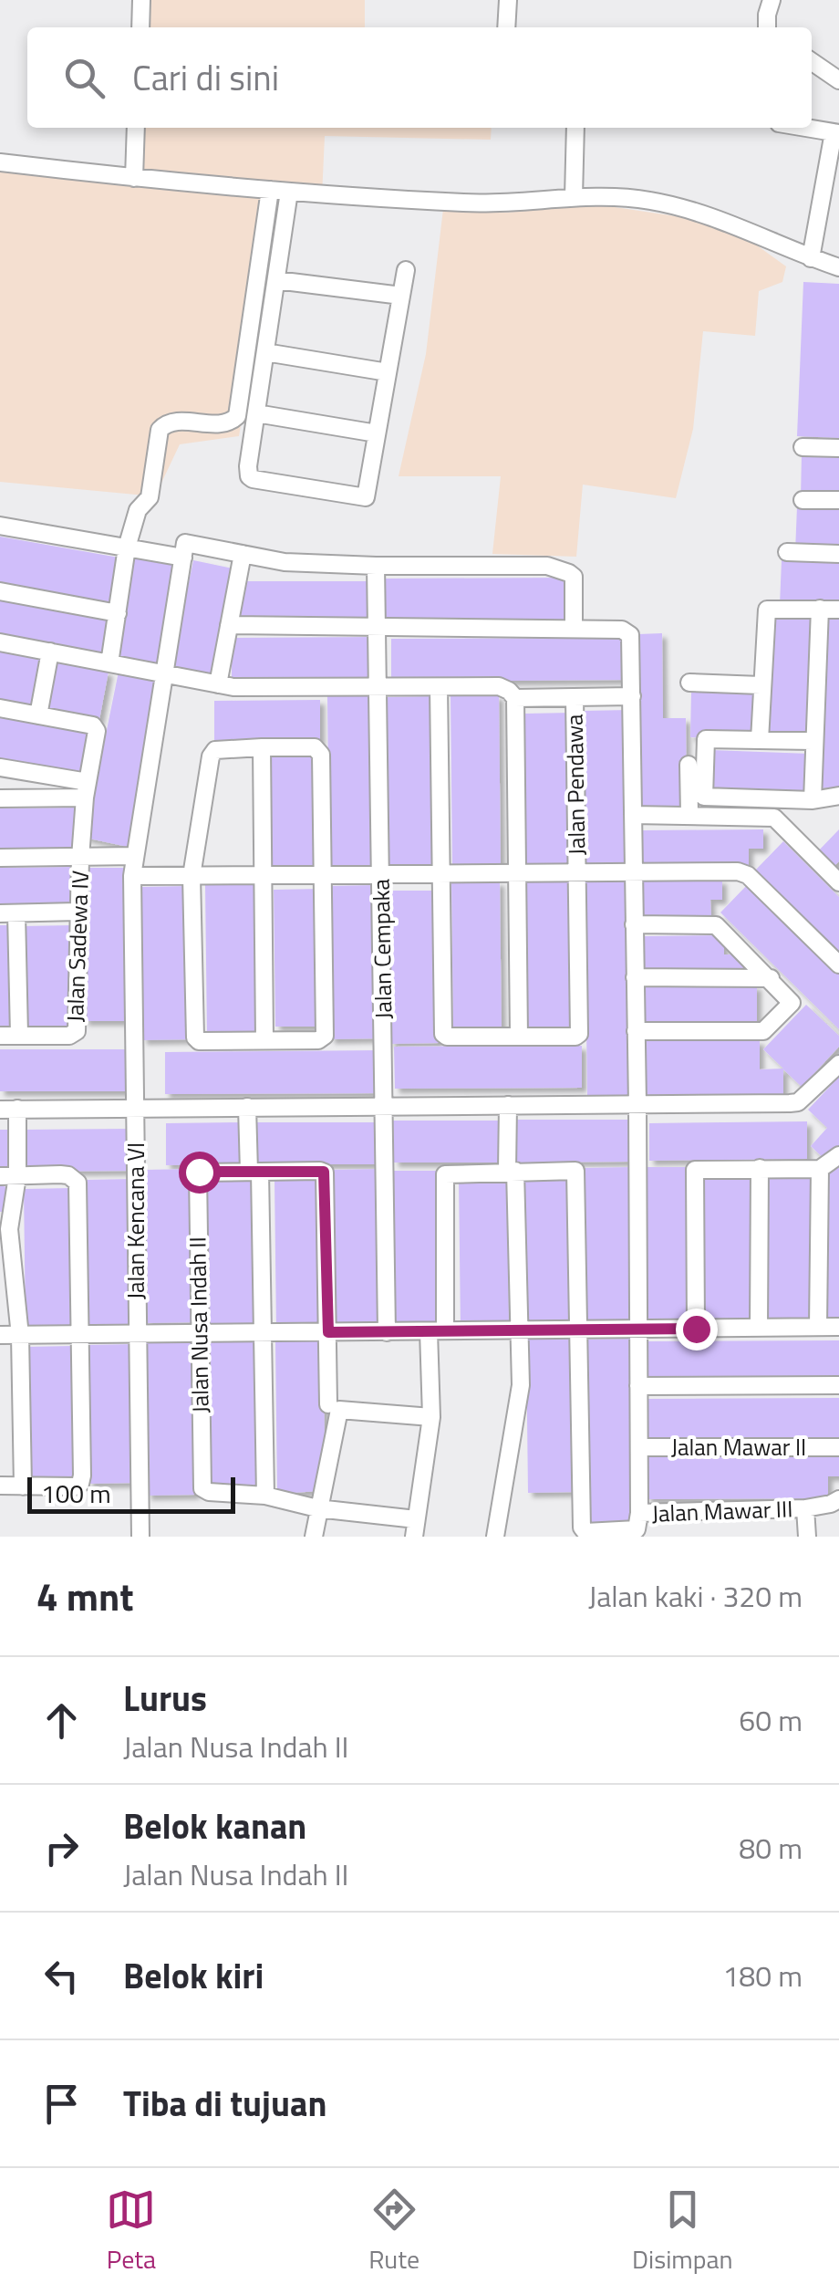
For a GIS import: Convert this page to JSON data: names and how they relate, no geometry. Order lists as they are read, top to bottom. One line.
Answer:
{"streets":{"street":["Jalan Pendawa","Jalan Sadewa IV","Jalan Cempaka","Jalan Kencana VI","Jalan Nusa Indah II","Jalan Mawar II","Jalan Mawar III"]},"crossings":[["Jalan Pendawa","Jalan Cempaka"],["Jalan Pendawa","Jalan Kencana VI"]],"scale_bar":"100 m","page":{"search":"Cari di sini","scale":"100 m","heading":["4 mnt","Jalan kaki · 320 m"],"list":[["Lurus","Jalan Nusa Indah II","60 m"],["Belok kanan","Jalan Nusa Indah II","80 m"],["Belok kiri","180 m"],"Tiba di tujuan"],"nav":["Peta","Rute","Disimpan"]}}
